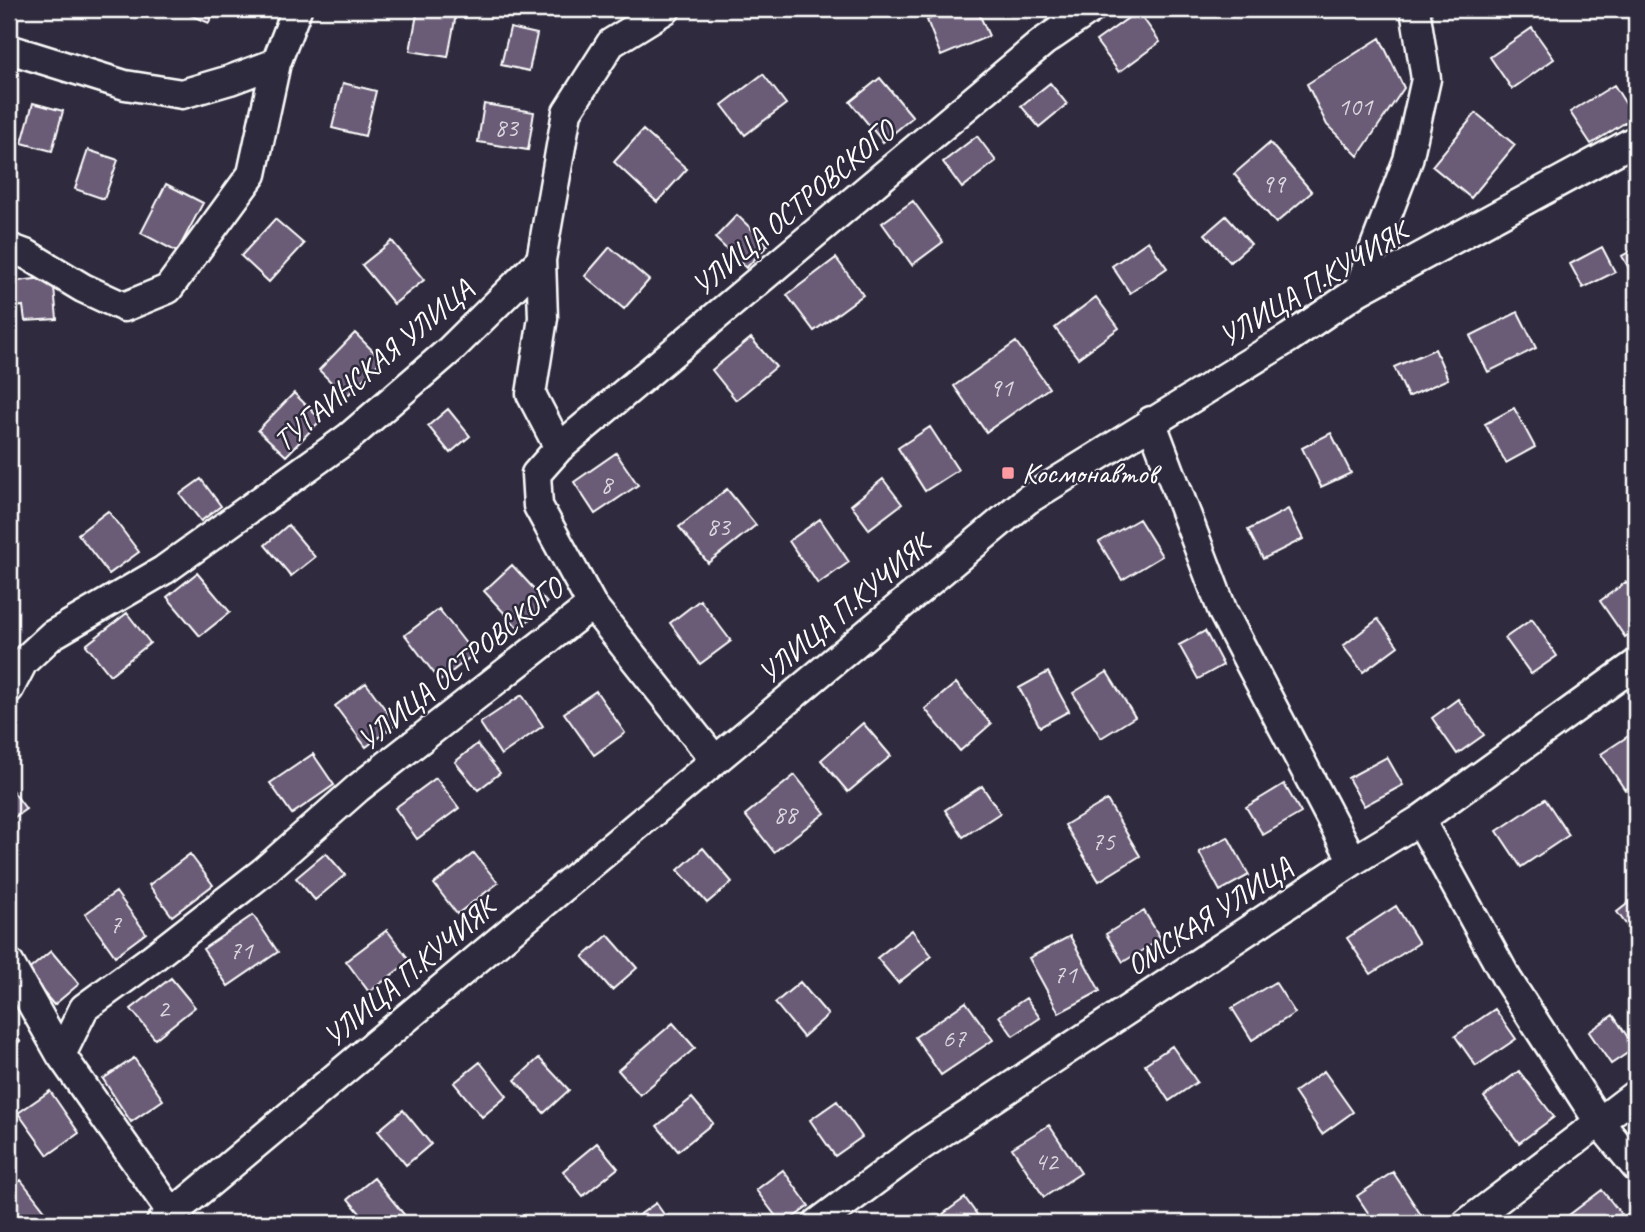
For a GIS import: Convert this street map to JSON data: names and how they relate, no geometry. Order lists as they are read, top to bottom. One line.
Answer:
{"streets":{"street":["УЛИЦА ОСТРОВСКОГО","УЛИЦА П.КУЧИЯК","ТУГАИНСКАЯ УЛИЦА","ОМСКАЯ УЛИЦА"]},"places":{"transit":["Космонавтов"]},"house_numbers":["101","83","99","91","8","83","88","75","7","71","71","2","67","42"]}
